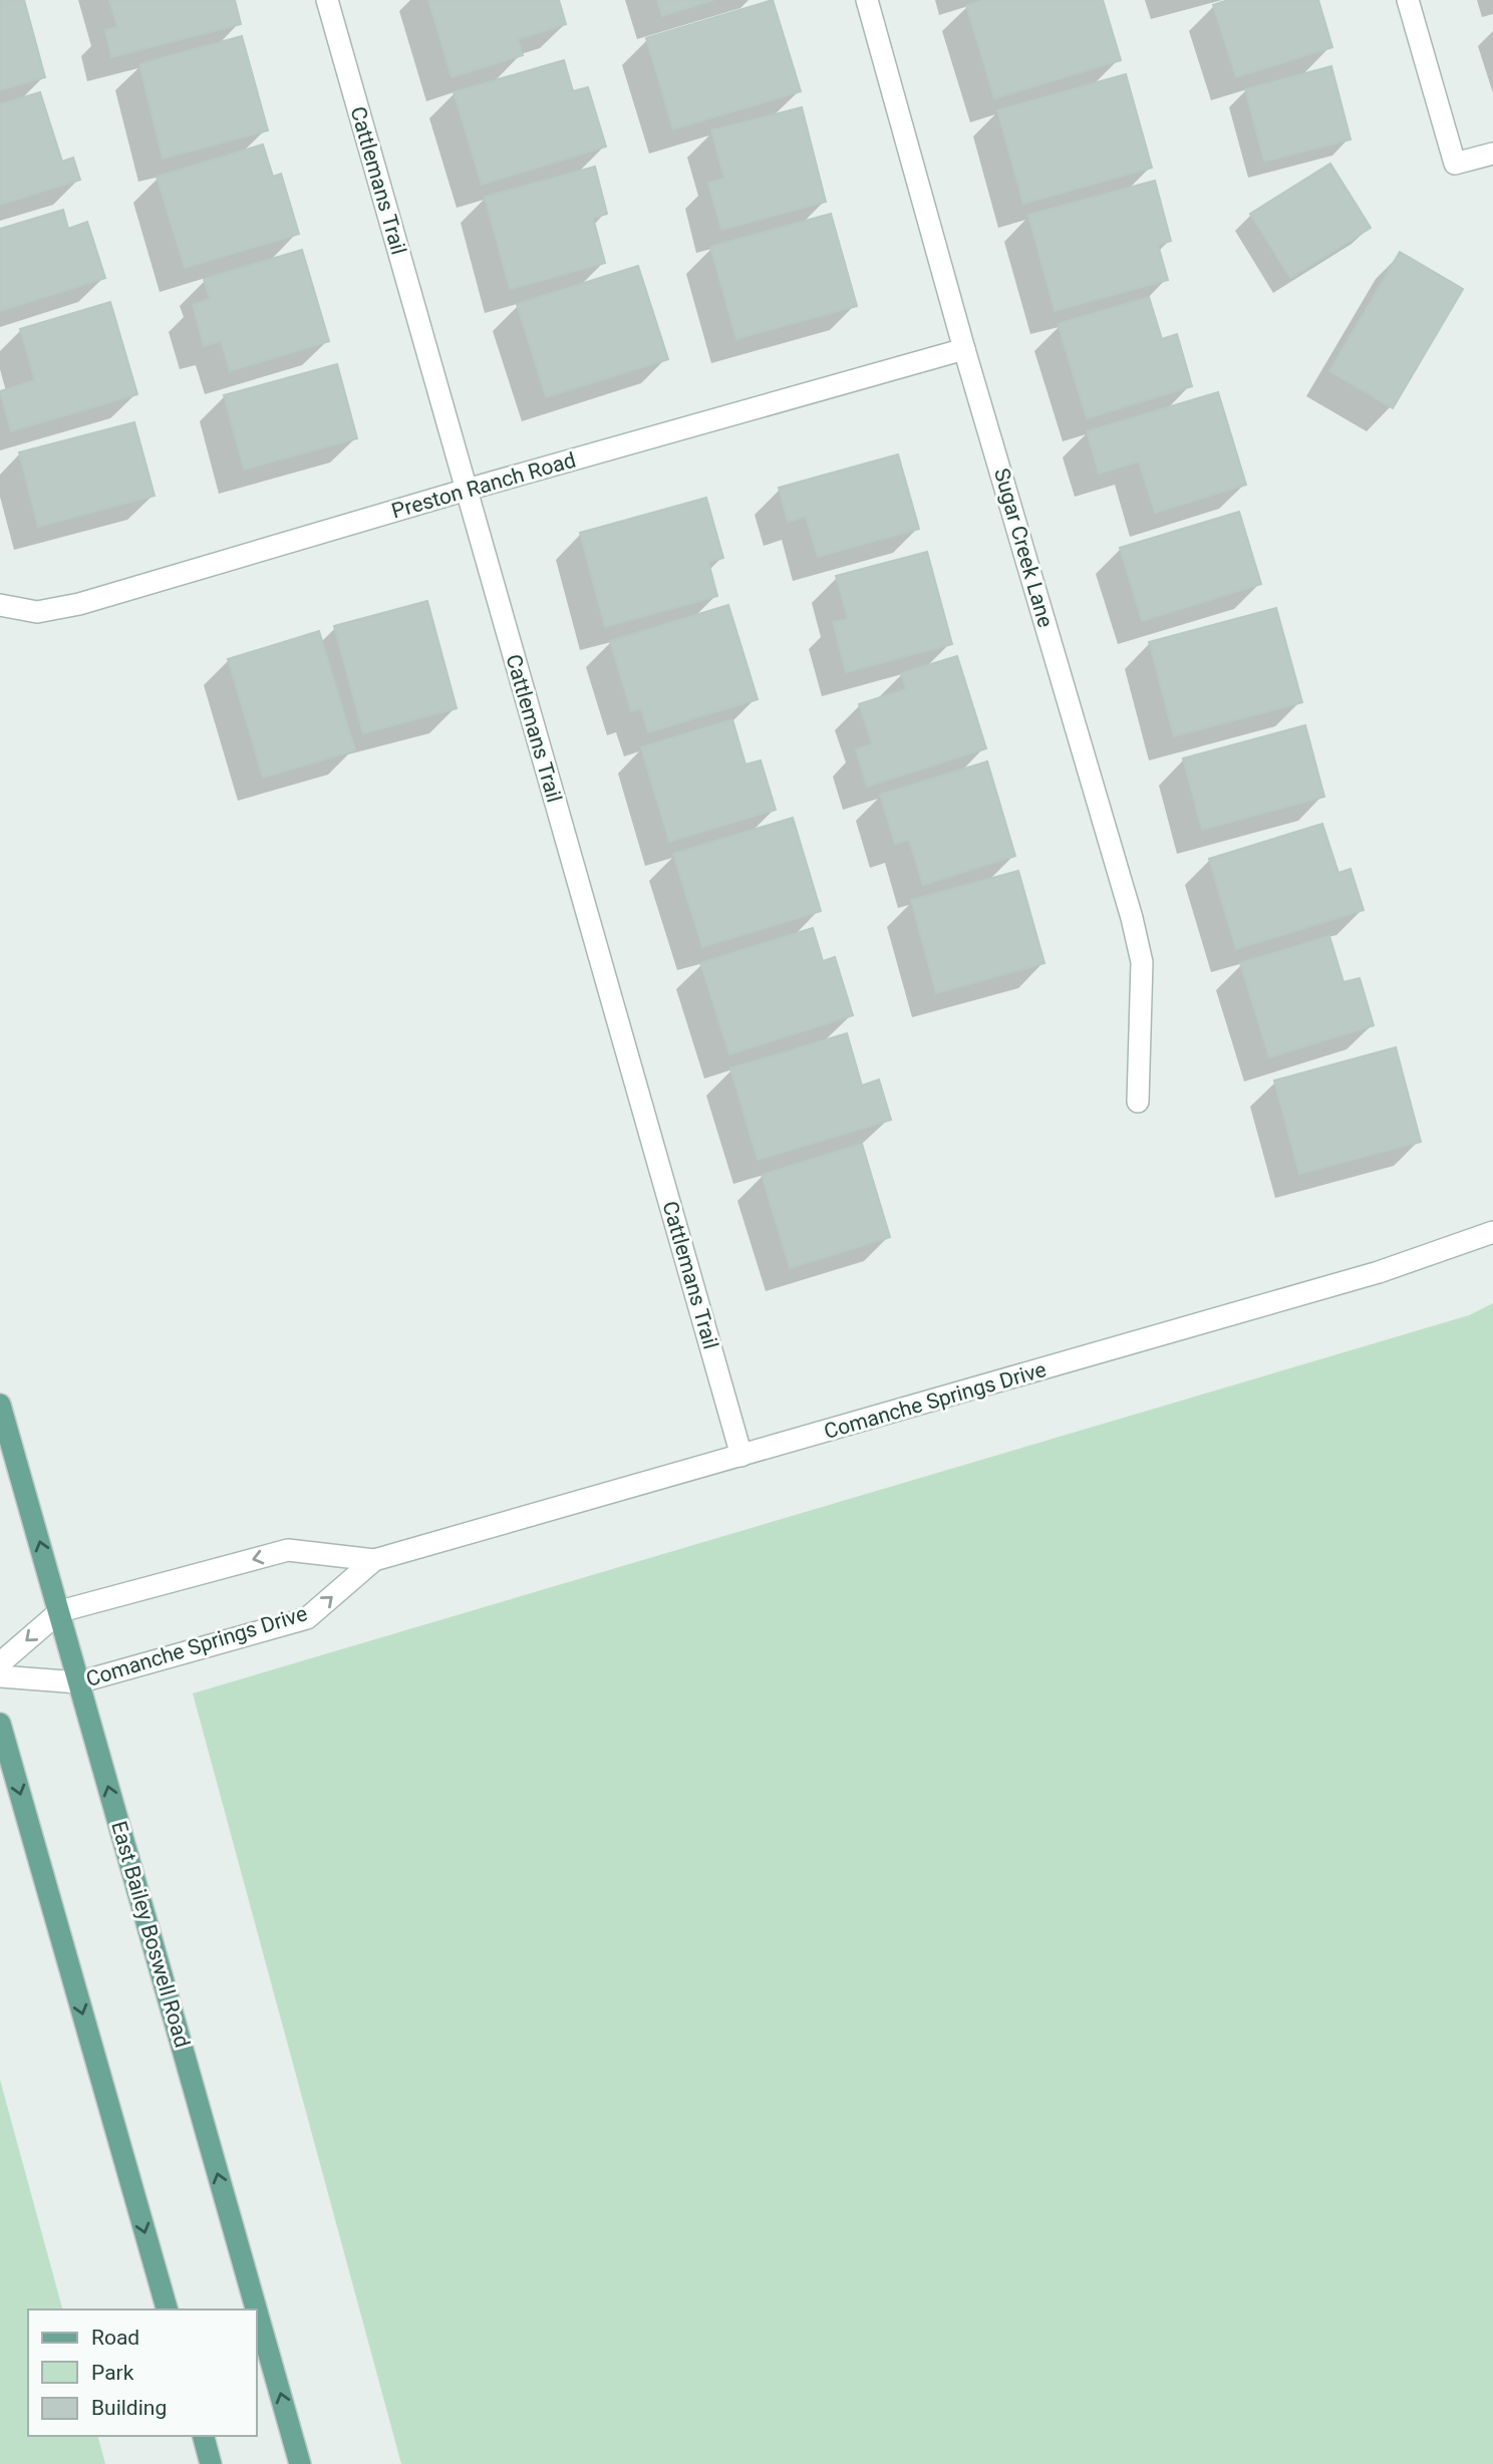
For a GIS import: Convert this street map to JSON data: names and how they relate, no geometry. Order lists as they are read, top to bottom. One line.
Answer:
{"streets":{"main road":["East Bailey Boswell Road"],"street":["Cattlemans Trail","Preston Ranch Road","Sugar Creek Lane","Comanche Springs Drive"]},"crossings":[["Cattlemans Trail","Preston Ranch Road"],["Cattlemans Trail","Comanche Springs Drive"],["Preston Ranch Road","Sugar Creek Lane"],["Comanche Springs Drive","East Bailey Boswell Road"]],"legend":["Road","Park","Building"]}
